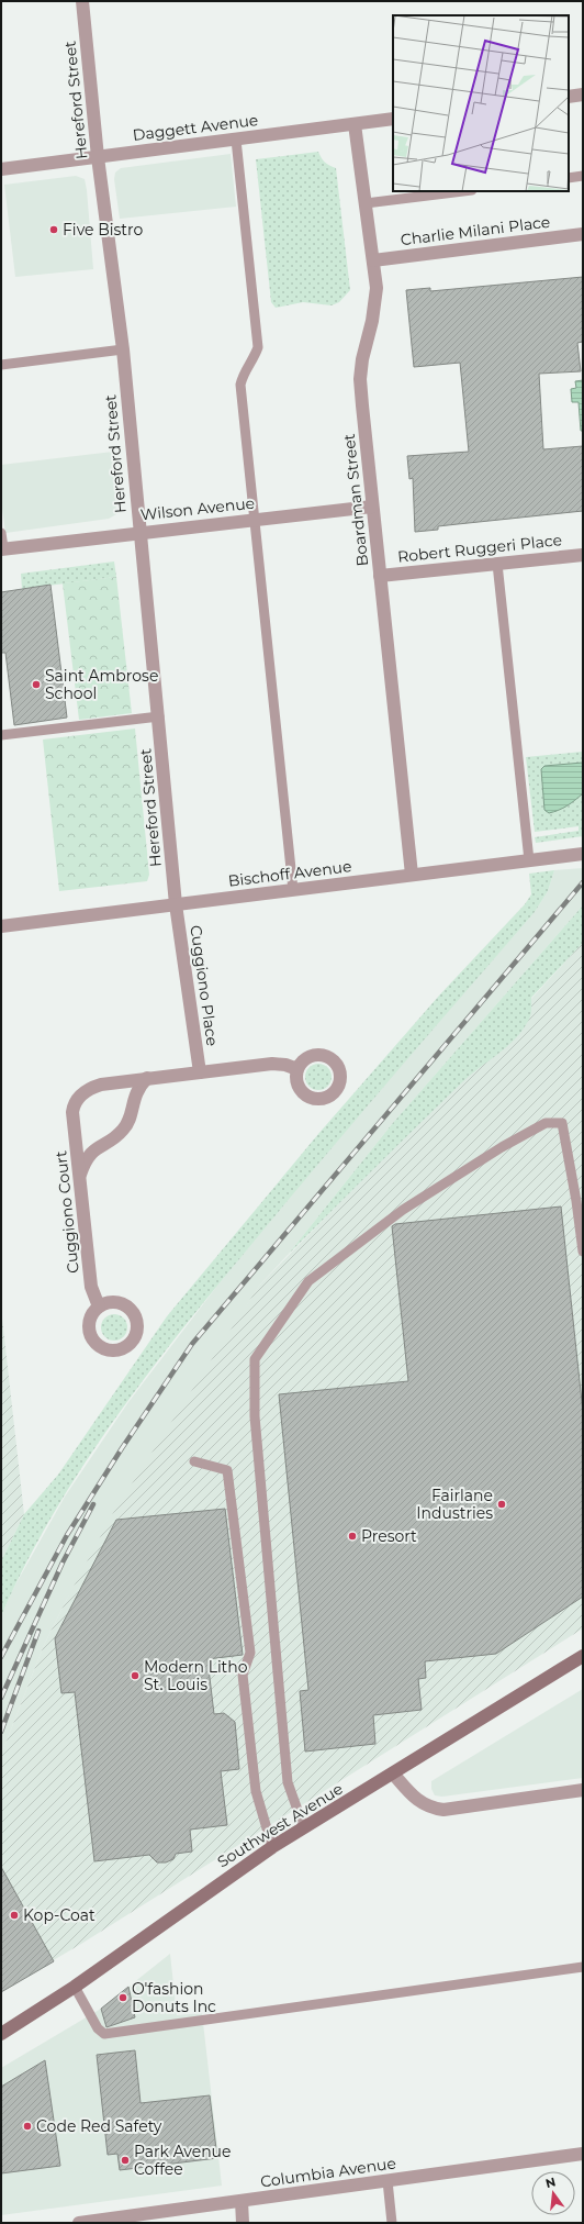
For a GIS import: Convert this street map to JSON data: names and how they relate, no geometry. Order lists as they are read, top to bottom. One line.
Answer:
{"streets":{"street":["Hereford Street","Daggett Avenue","Charlie Milani Place","Boardman Street","Wilson Avenue","Robert Ruggeri Place","Bischoff Avenue","Cuggiono Place","Cuggiono Court","Southwest Avenue","Columbia Avenue"]},"crossings":[["Hereford Street","Daggett Avenue"],["Hereford Street","Wilson Avenue"],["Hereford Street","Bischoff Avenue"],["Hereford Street","Cuggiono Place"],["Daggett Avenue","Boardman Street"],["Charlie Milani Place","Boardman Street"],["Boardman Street","Wilson Avenue"],["Boardman Street","Robert Ruggeri Place"],["Boardman Street","Bischoff Avenue"],["Bischoff Avenue","Cuggiono Place"]],"places":["Five Bistro","Saint Ambrose School","Fairlane Industries","Presort","Modern Litho St. Louis","Kop-Coat","O'fashion Donuts Inc","Code Red Safety","Park Avenue Coffee"],"north":"top"}
